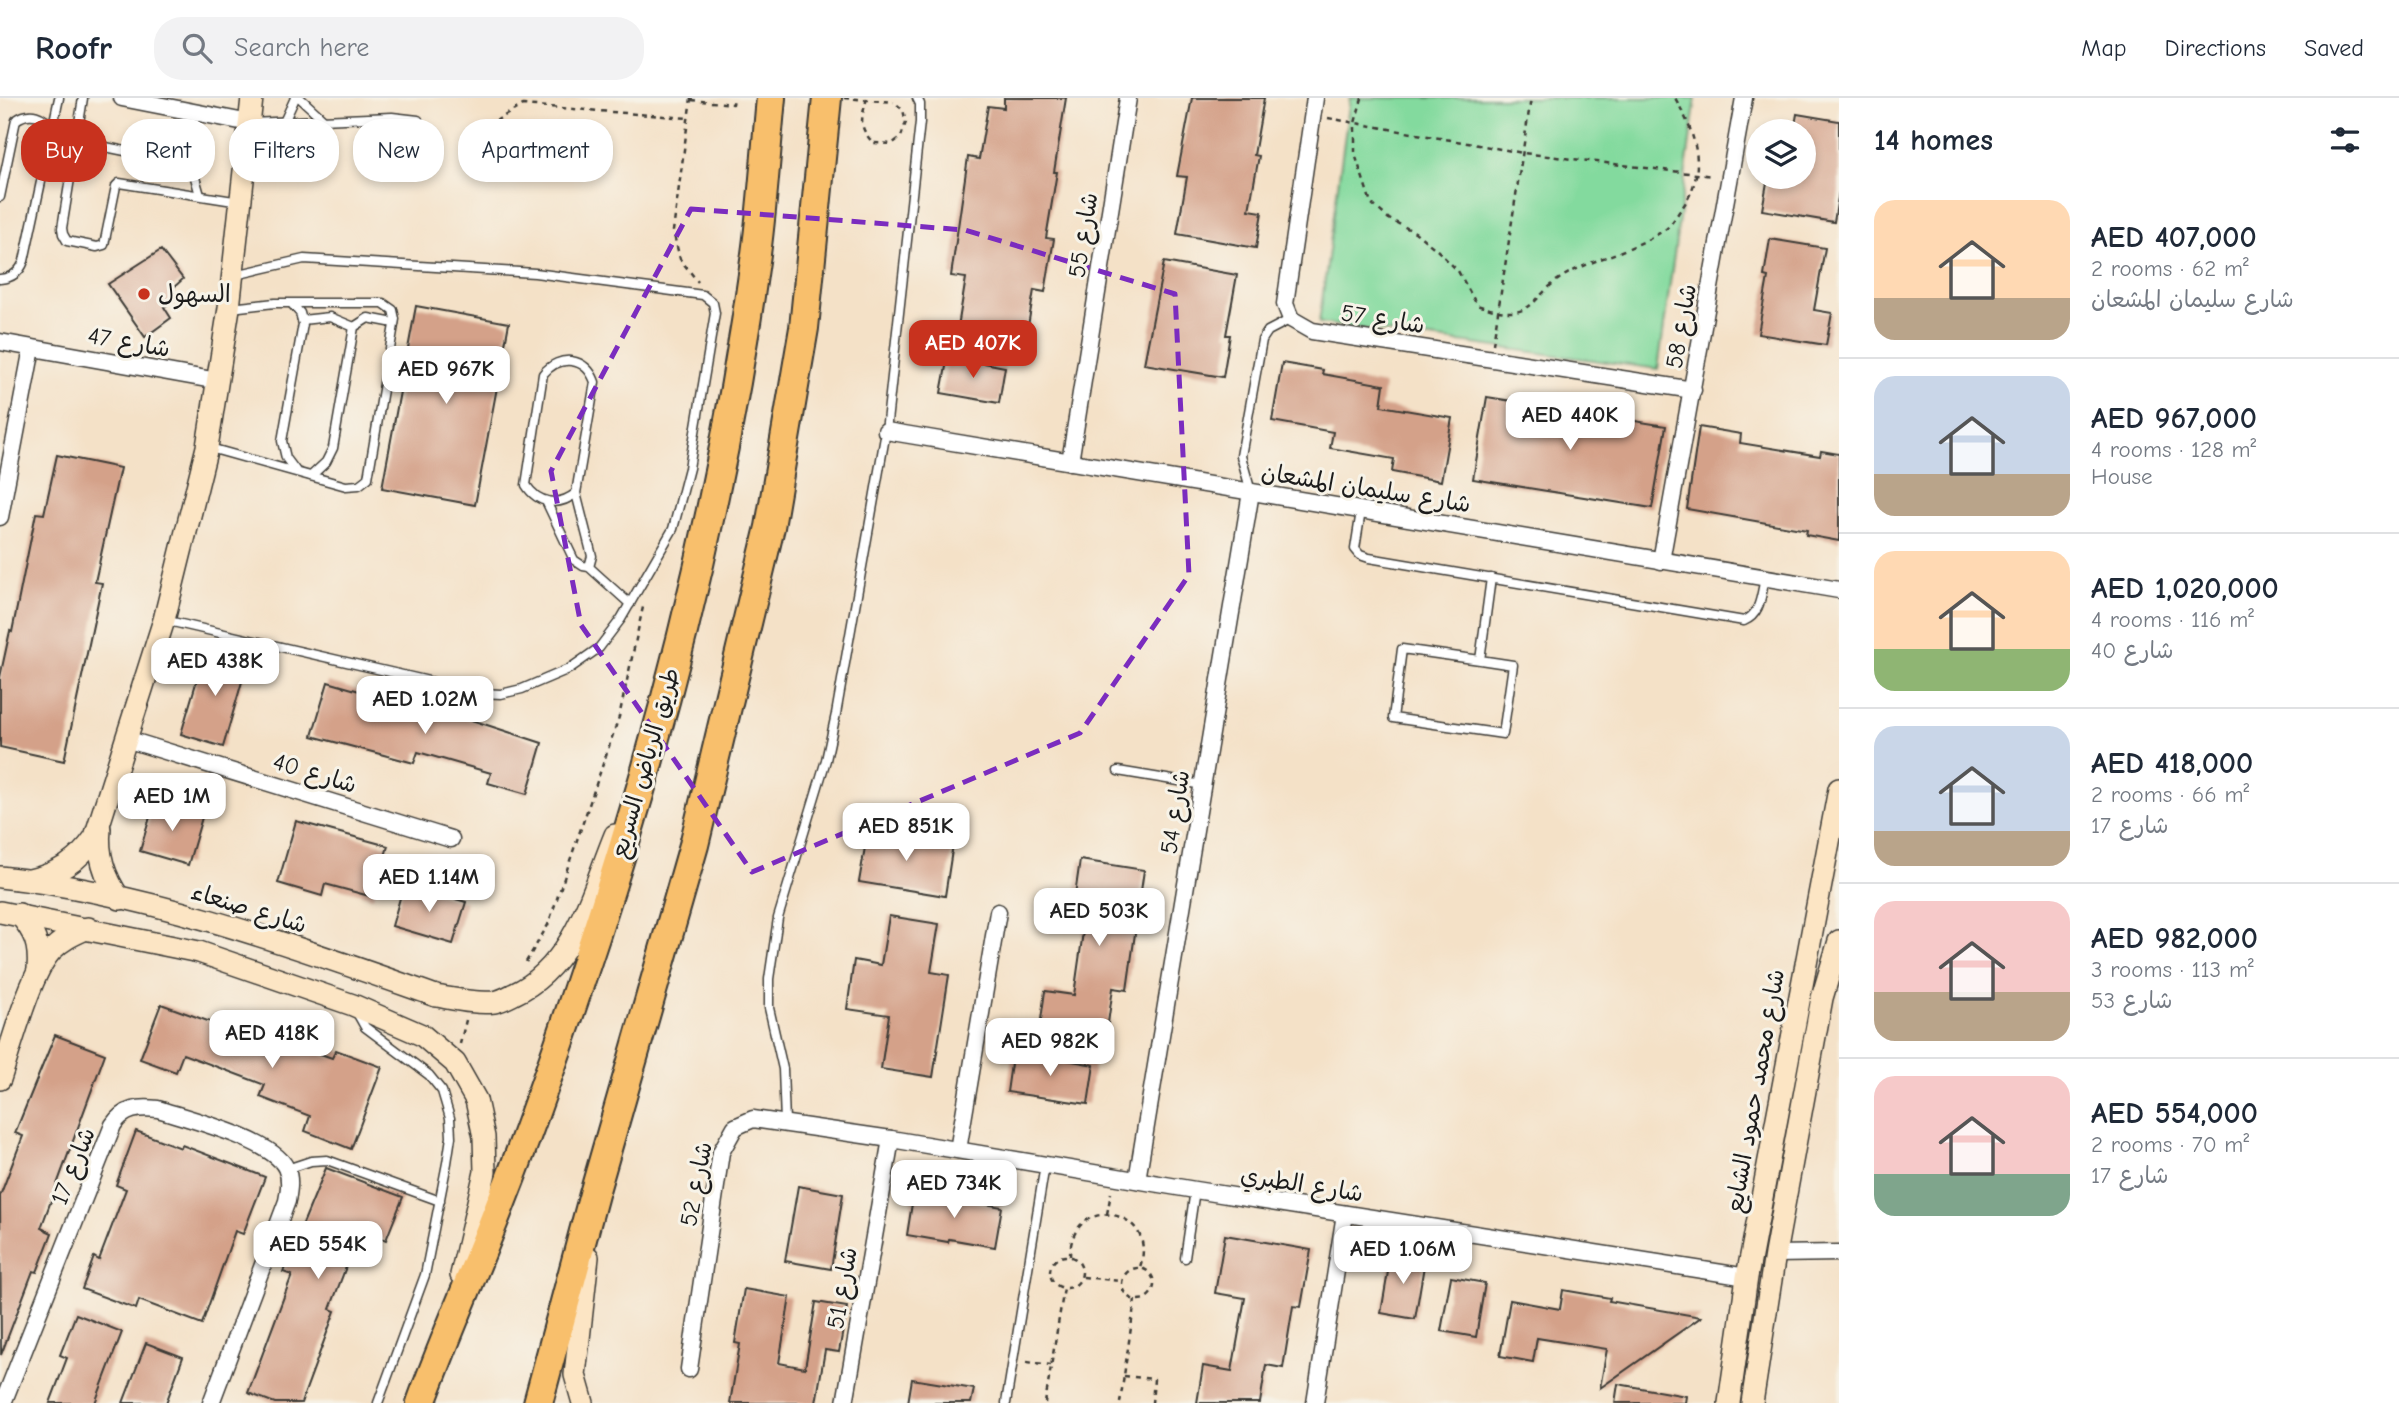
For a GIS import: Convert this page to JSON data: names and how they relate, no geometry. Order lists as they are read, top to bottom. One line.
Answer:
{"streets":{"highway":["طريق الرياض السريع"],"main road":["شارع صنعاء","شارع محمد حمود الشايع"],"street":["شارع 55","شارع 57","شارع 58","شارع 47","شارع سليمان المشعان","شارع 40","شارع 54","شارع 17","شارع 52","شارع الطبري","شارع 51"]},"crossings":[["شارع 55","شارع سليمان المشعان"],["شارع 57","شارع 58"],["شارع 58","شارع سليمان المشعان"],["شارع سليمان المشعان","شارع 54"],["طريق الرياض السريع","شارع صنعاء"],["شارع 54","شارع الطبري"],["شارع محمد حمود الشايع","شارع الطبري"],["شارع 52","شارع الطبري"],["شارع 52","شارع 51"],["شارع الطبري","شارع 51"]],"places":["السهول"],"page":{"header":"Roofr","search":"Search here","nav":["Map","Directions","Saved"],"heading":"14 homes","chip":["Buy","Rent","Filters","New","Apartment"],"list":[{"name":"AED 407,000","note":"2 rooms · 62 m² · شارع سليمان المشعان"},{"name":"AED 967,000","note":"4 rooms · 128 m² · House"},{"name":"AED 1,020,000","note":"4 rooms · 116 m² · شارع 40"},{"name":"AED 418,000","note":"2 rooms · 66 m² · شارع 17"},{"name":"AED 982,000","note":"3 rooms · 113 m² · شارع 53"},{"name":"AED 554,000","note":"2 rooms · 70 m² · شارع 17"}],"price":["AED 407K","AED 967K","AED 440K","AED 438K","AED 1.02M","AED 1M","AED 851K","AED 1.14M","AED 503K","AED 418K","AED 982K","AED 734K","AED 554K","AED 1.06M"]}}
